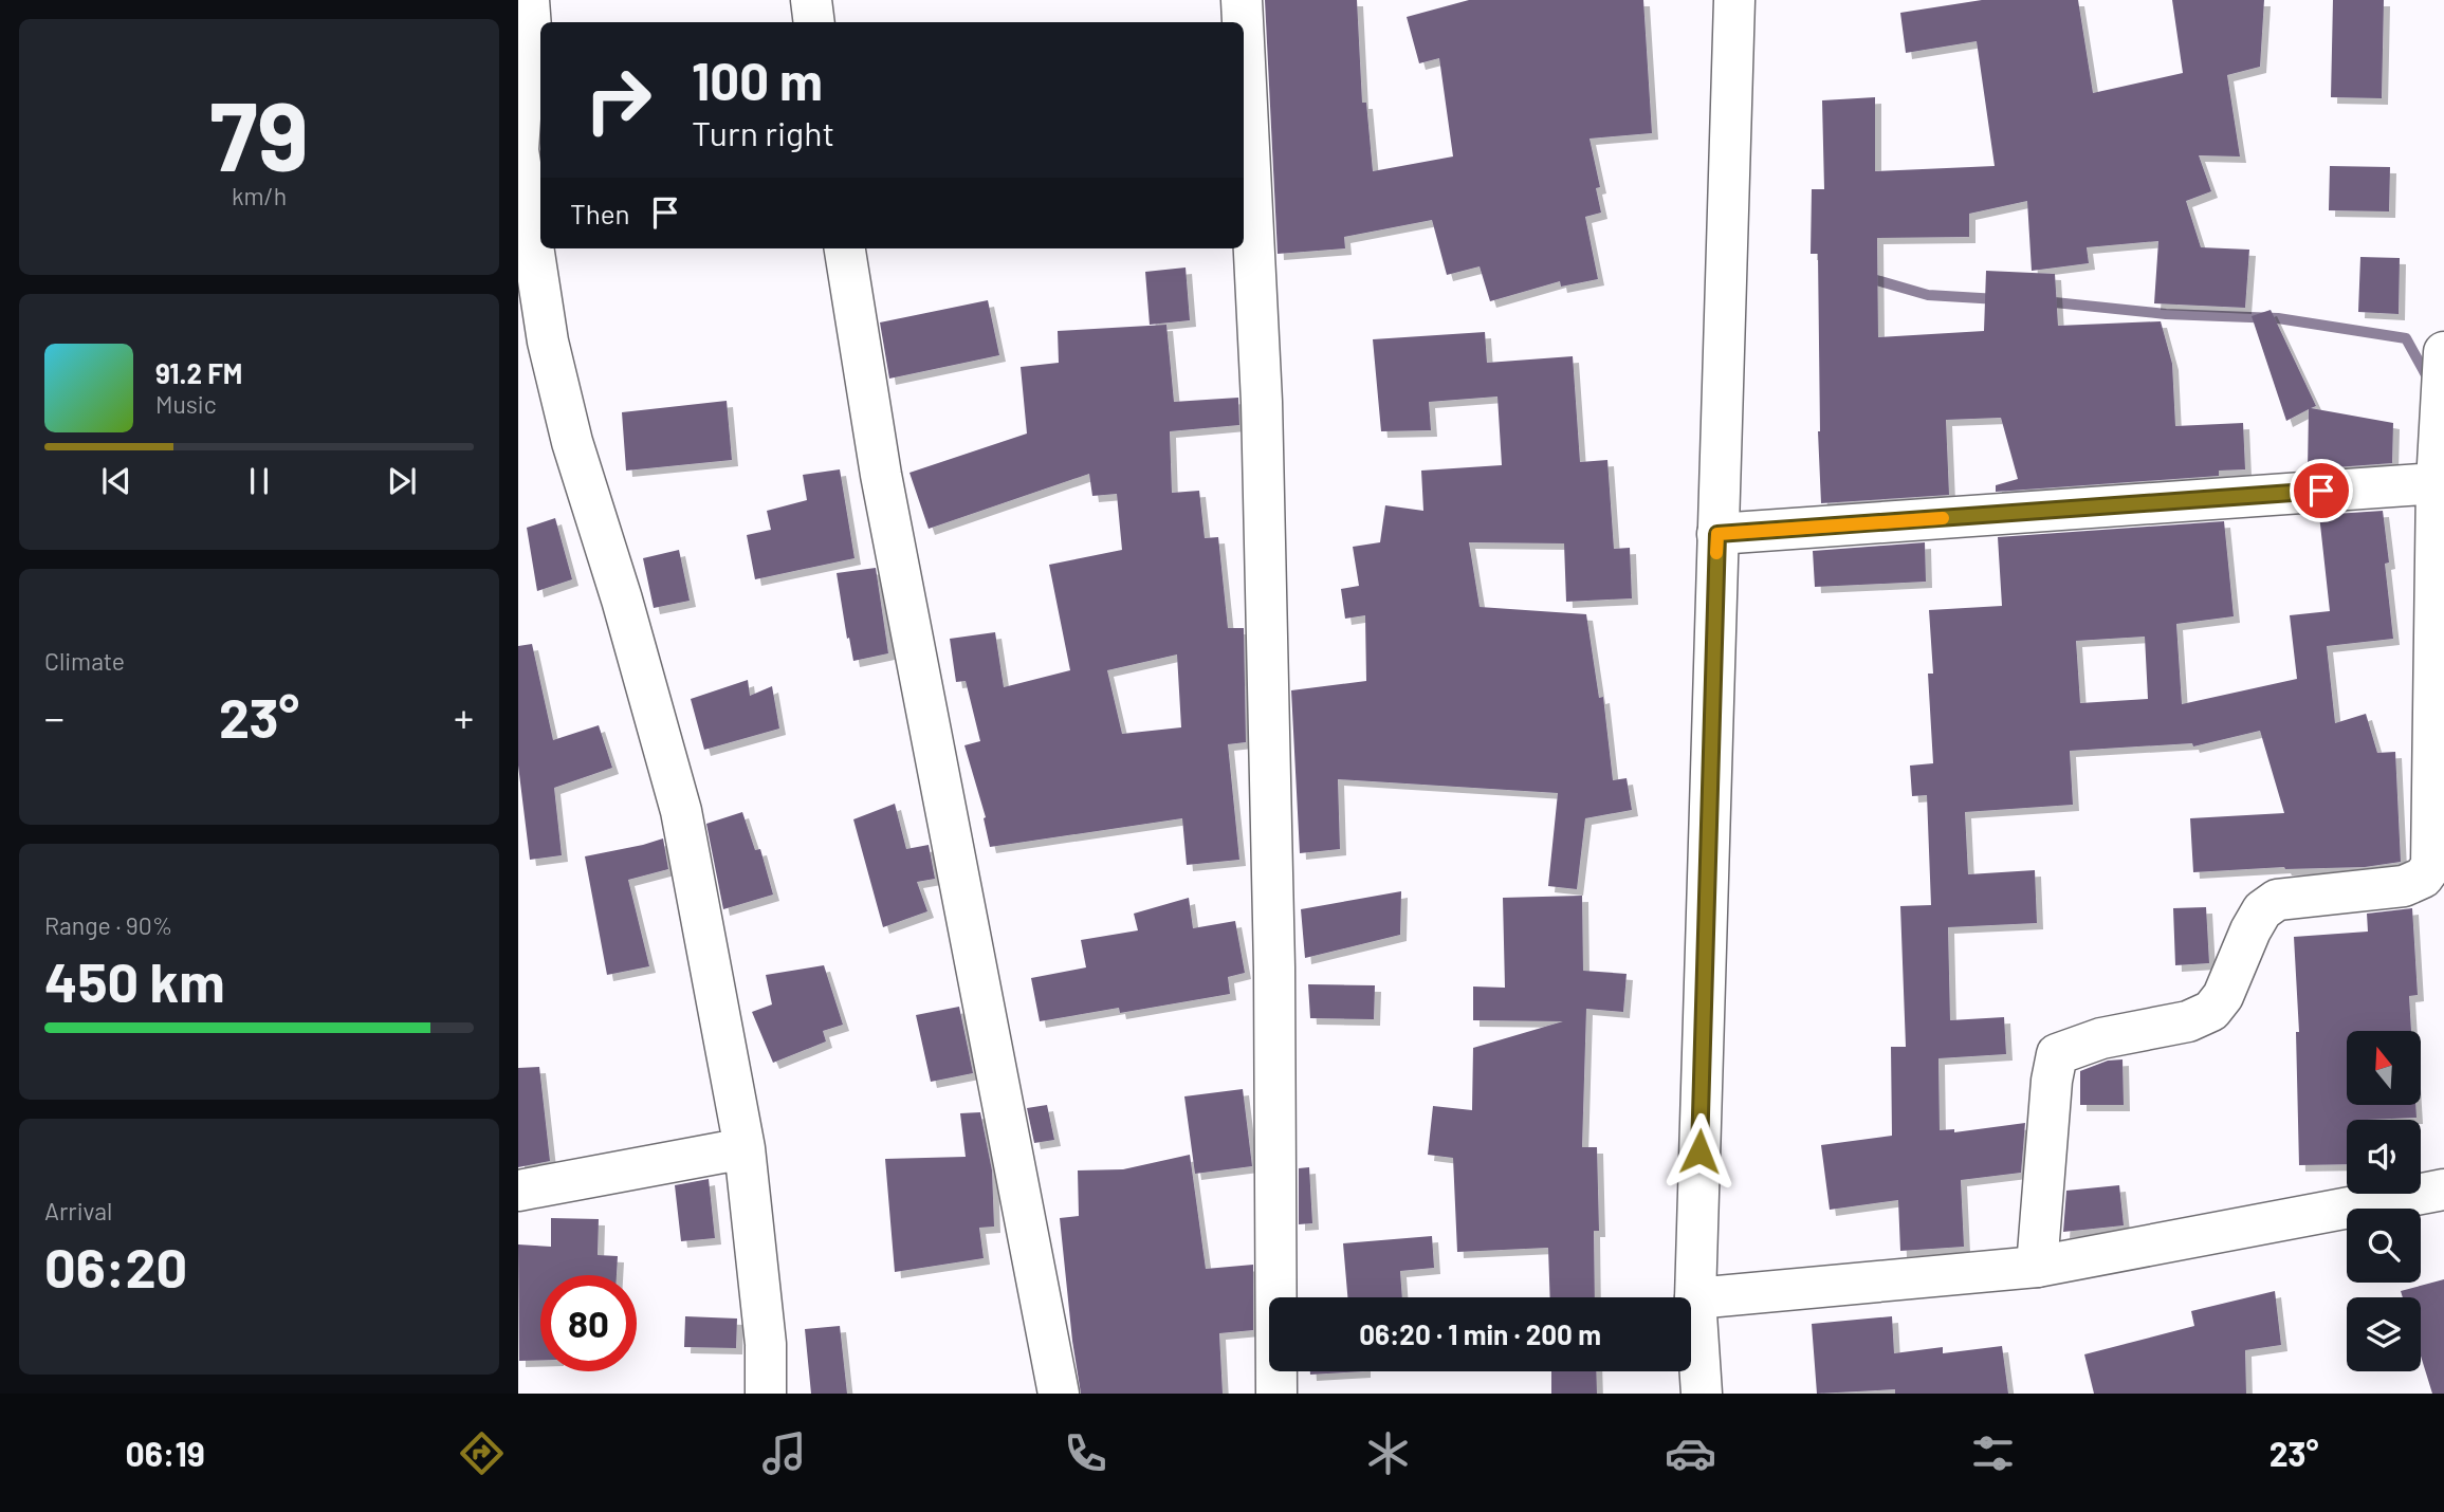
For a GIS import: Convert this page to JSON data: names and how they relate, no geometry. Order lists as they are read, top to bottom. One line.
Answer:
{"north":"top","page":{"tile":[["79","km/h"],"Climate",["Range · 90%","450 km"],["Arrival","06:20"]],"turn":["100 m","Turn right"],"then":"Then","song":["91.2 FM","Music"],"heat":["−","23°","+"],"limit":"80","trip":"06:20 · 1 min · 200 m","tabs":["06:19","23°"]}}
